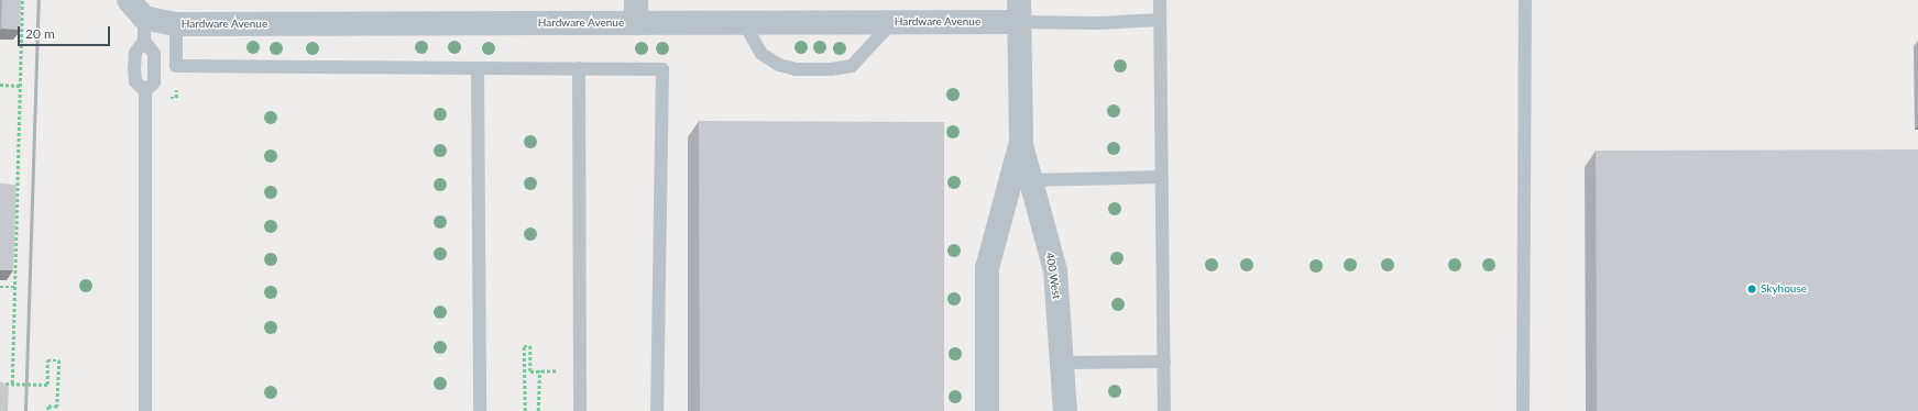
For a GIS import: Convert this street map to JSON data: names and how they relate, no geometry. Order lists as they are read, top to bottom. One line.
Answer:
{"streets":{"street":["Hardware Avenue","400 West"]},"crossings":[["Hardware Avenue","400 West"]],"places":["Skyhouse"],"scale_bar":"20 m"}
